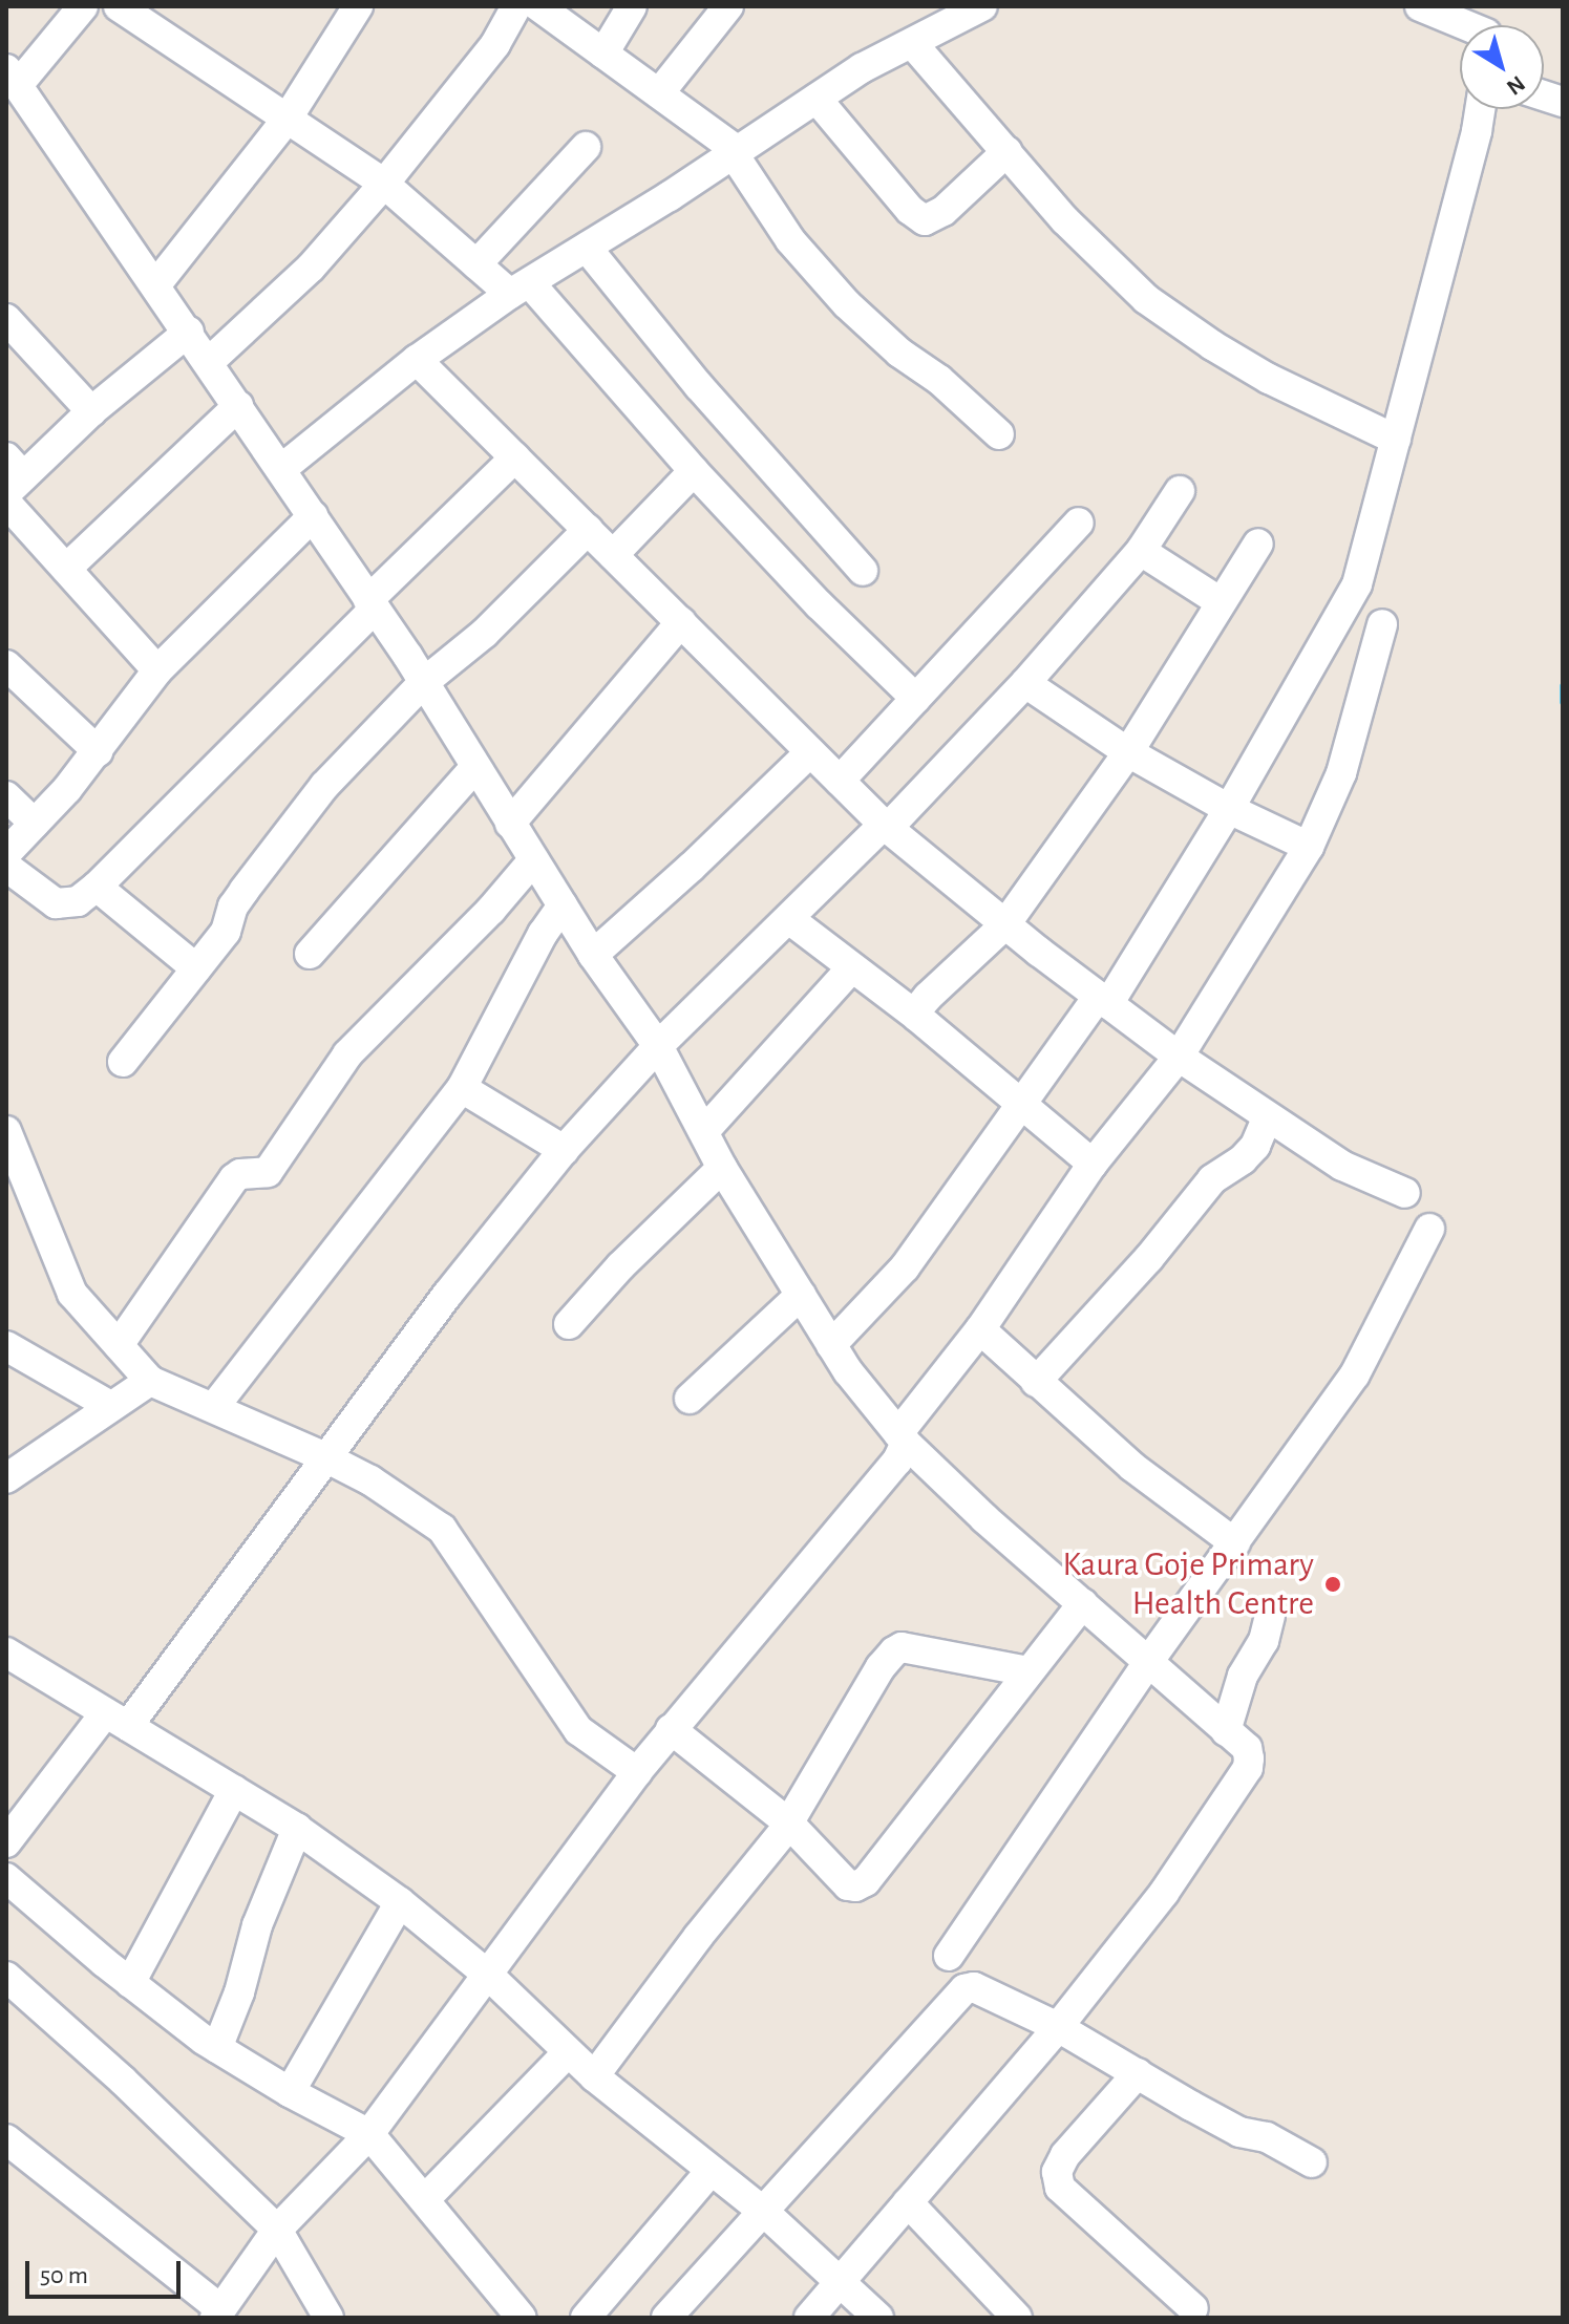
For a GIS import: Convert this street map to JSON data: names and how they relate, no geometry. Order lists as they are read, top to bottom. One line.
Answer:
{"places":["Kaura Goje Primary Health Centre"],"scale_bar":"50 m","north":"bottom right"}
